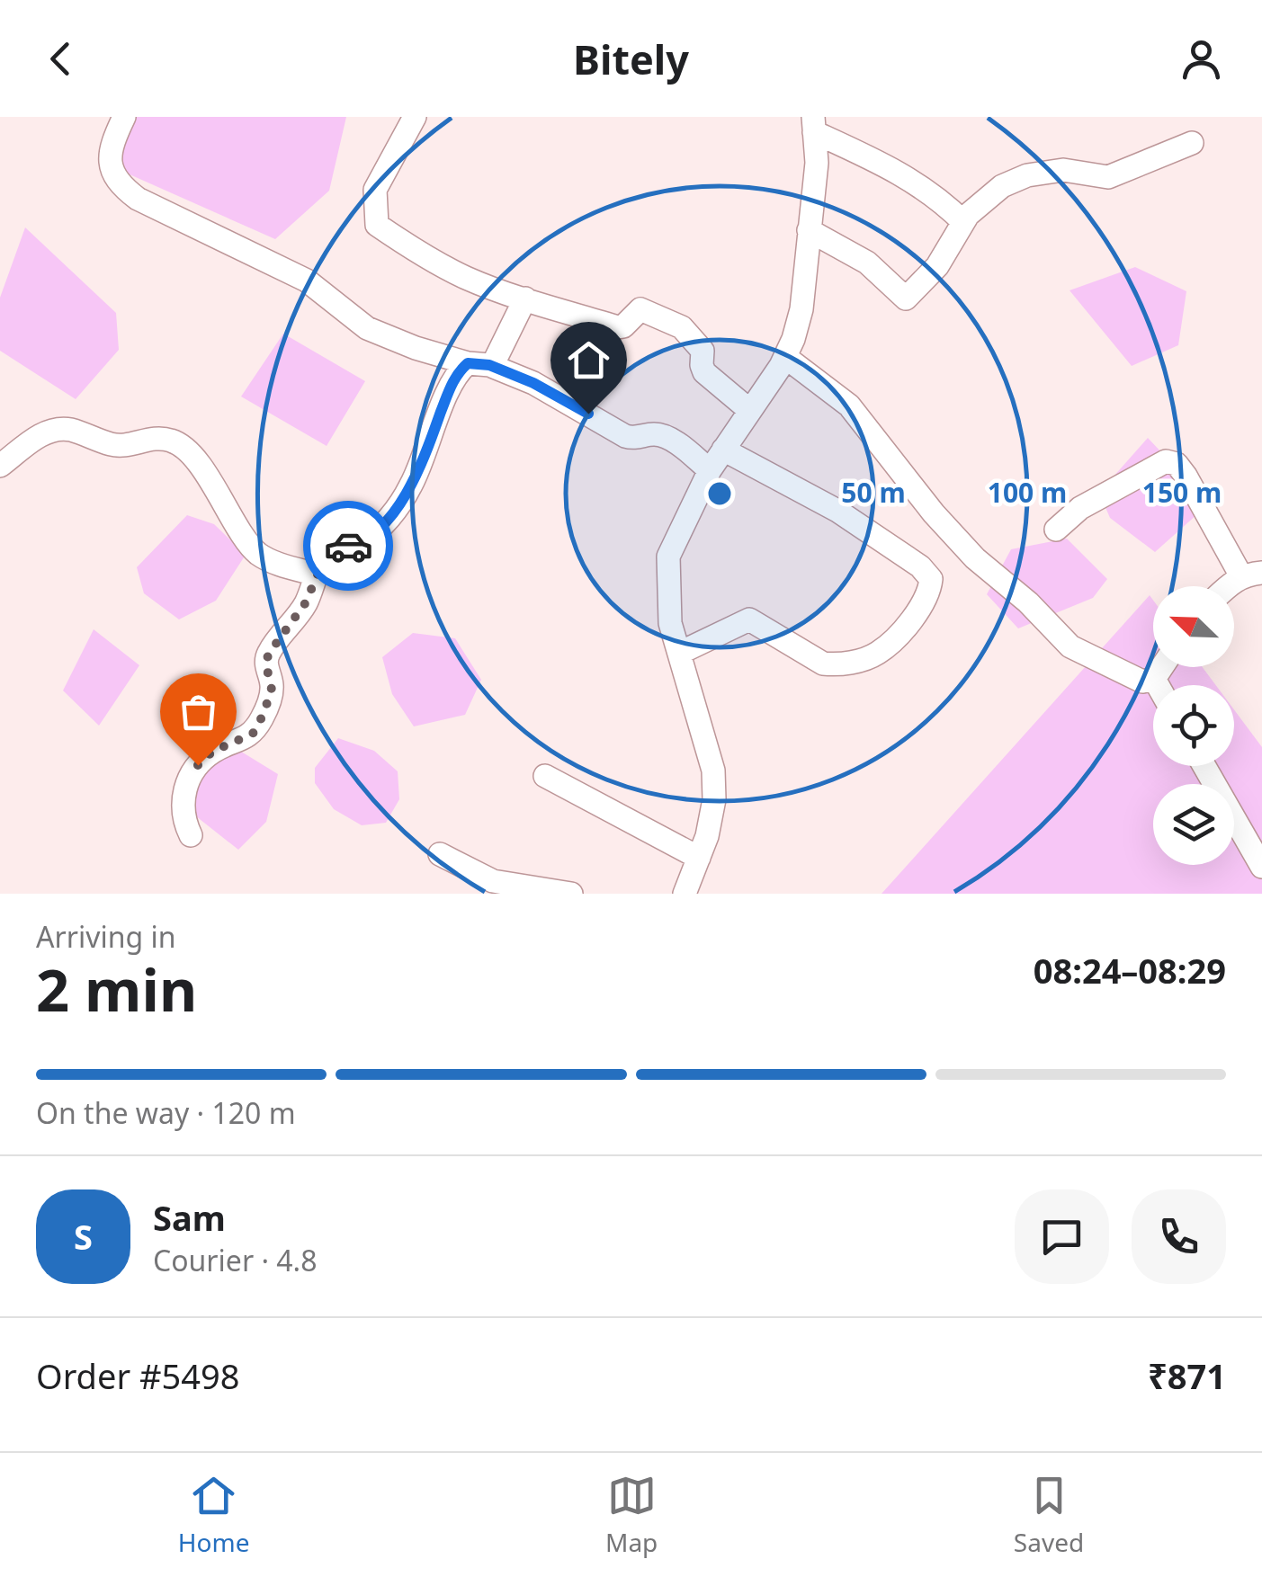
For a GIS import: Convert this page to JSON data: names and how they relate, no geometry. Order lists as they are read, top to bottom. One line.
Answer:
{"north":"top left","page":{"header":"Bitely","heading":["2 min","Arriving in","08:24–08:29"],"panel":["Sam","Courier · 4.8","Order #5498","₹871"],"bar":"On the way · 120 m","round":"S","tabs":["Home","Map","Saved"]},"rings":["50 m","100 m","150 m"]}
